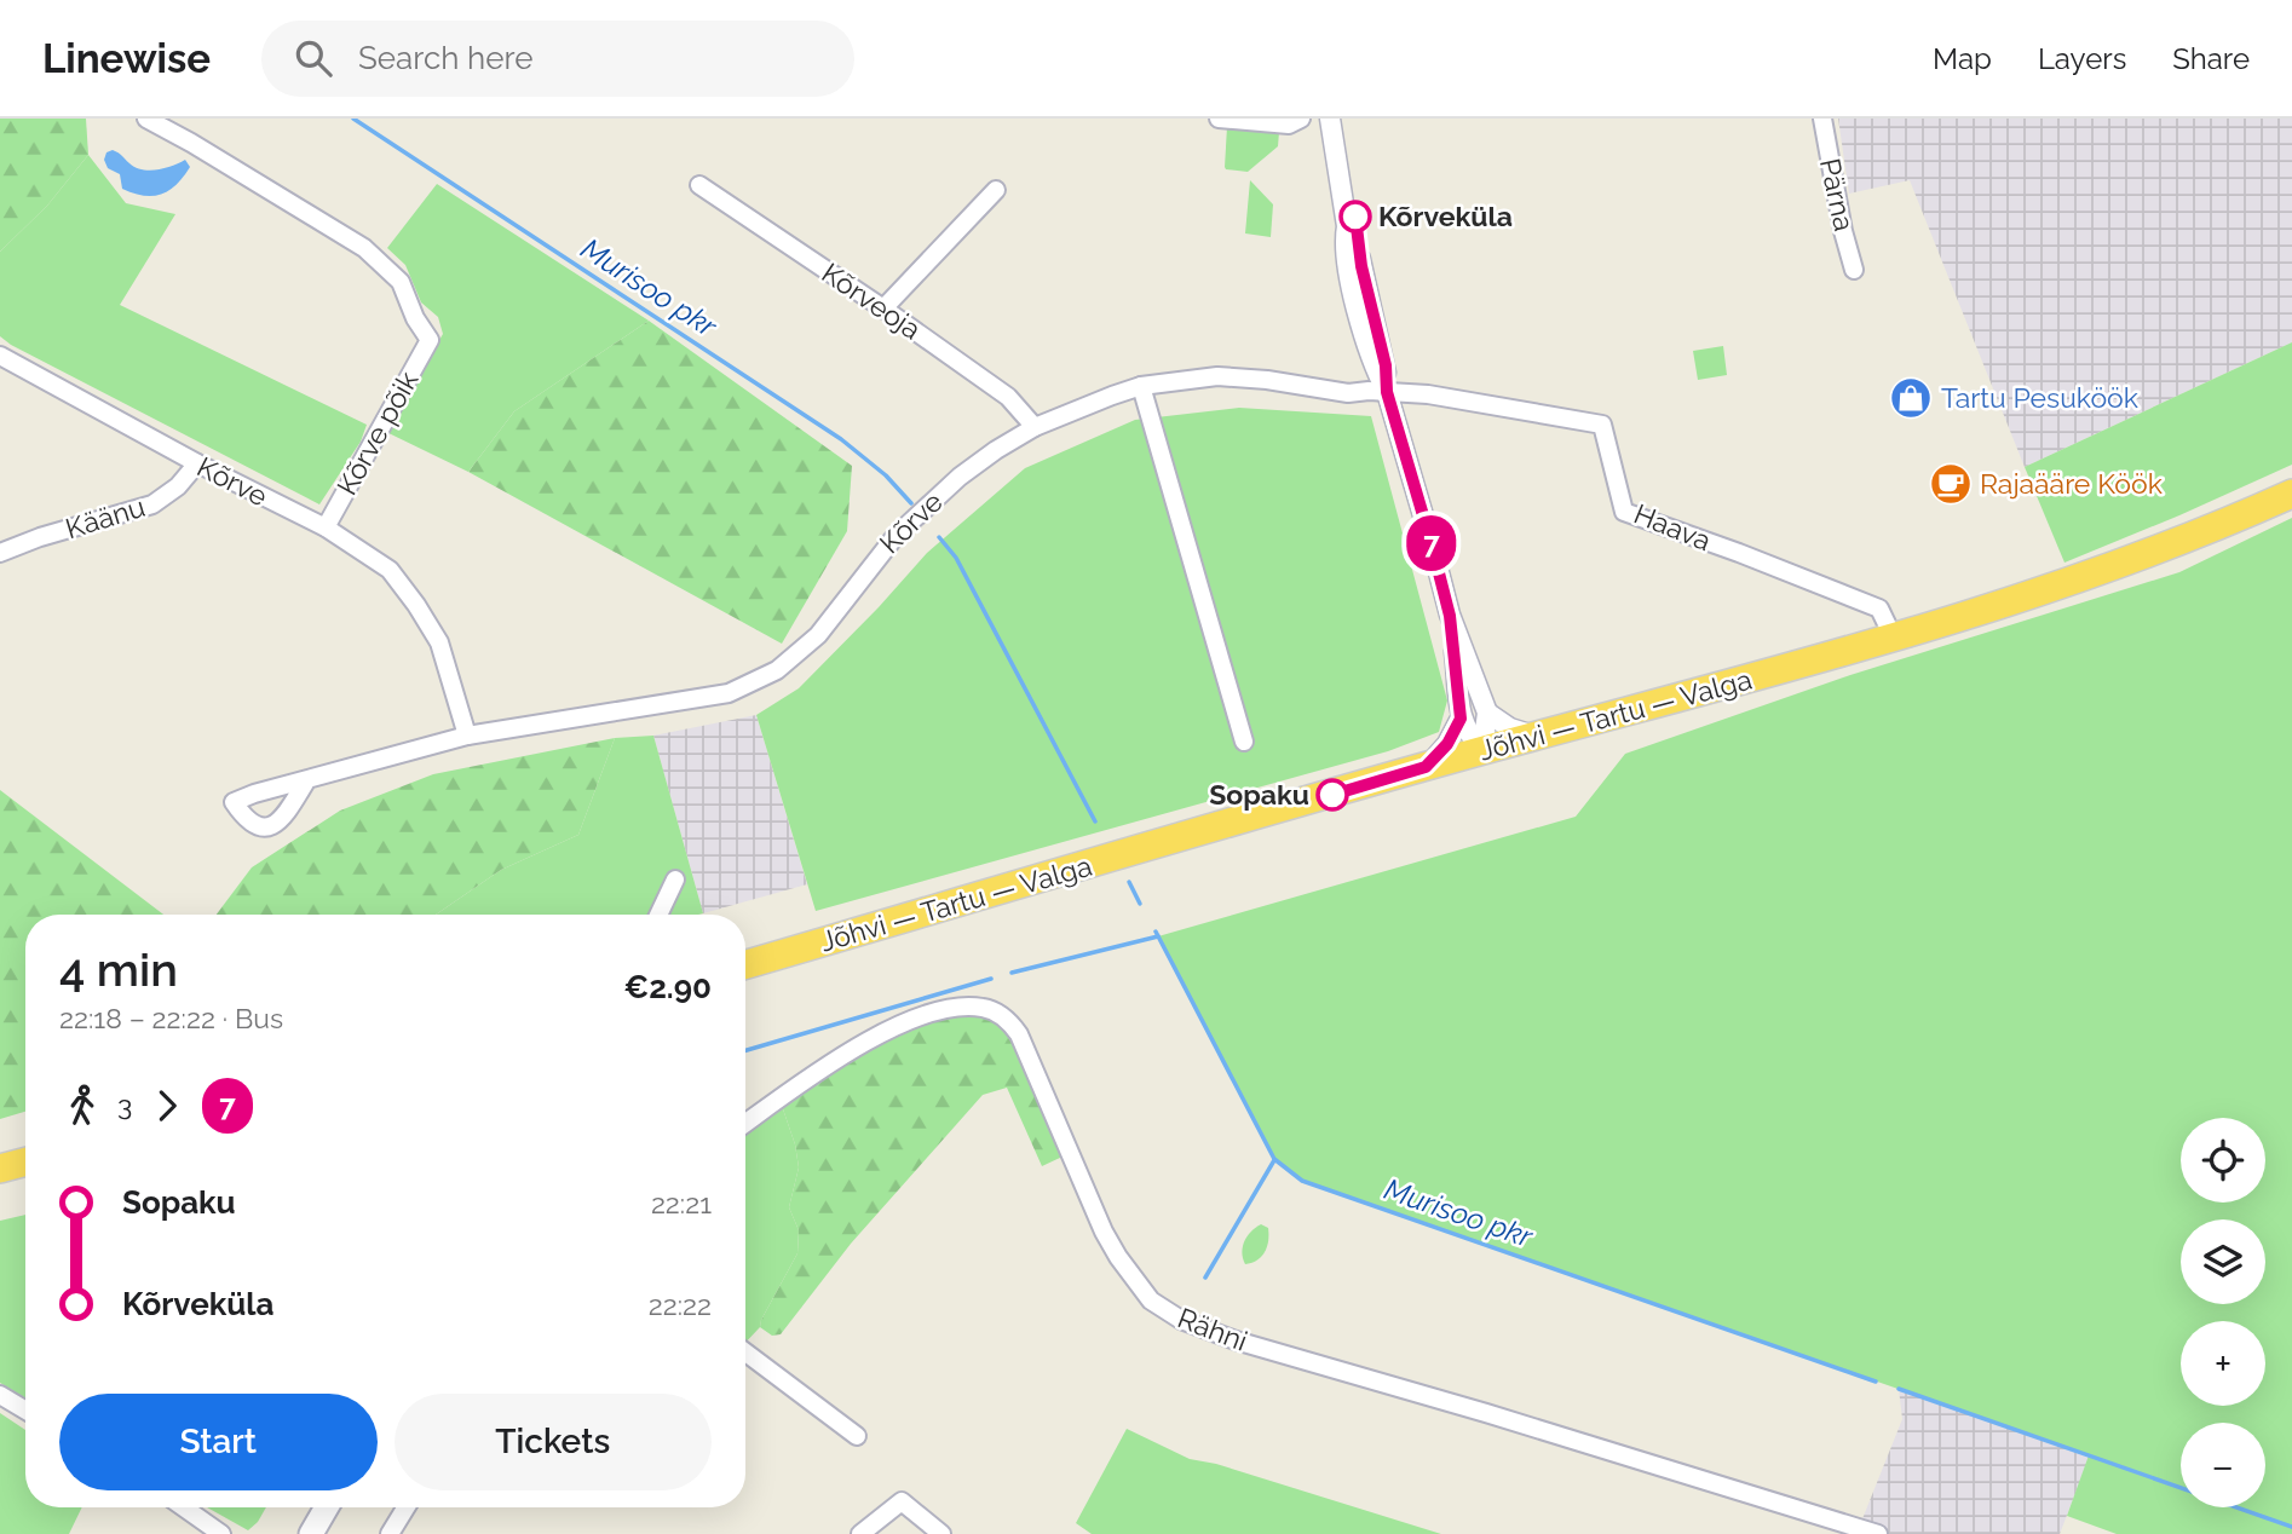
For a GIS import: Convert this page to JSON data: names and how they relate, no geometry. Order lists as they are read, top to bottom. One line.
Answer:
{"streets":{"highway":["Jõhvi — Tartu — Valga"],"street":["Pärna","Kõrveoja","Kõrve põik","Kõrve","Käänu","Haava","Rähni"]},"crossings":[["Kõrveoja","Kõrve"],["Kõrve põik","Kõrve"],["Kõrve","Käänu"],["Kõrve","Haava"],["Haava","Jõhvi — Tartu — Valga"]],"water":["Murisoo pkr"],"places":{"other":["Kõrveküla","Sopaku"],"shop":["Tartu Pesuköök"],"cafe":["Rajaääre Köök"]},"lines":["bus line 7"],"page":{"header":"Linewise","search":"Search here","nav":["Map","Layers","Share"],"on_map":"7","heading":["4 min","22:18 – 22:22 · Bus","€2.90"],"legs":["3","7"],"map_buttons":["+","−"],"list":[{"name":"Sopaku","value":"22:21"},{"name":"Kõrveküla","value":"22:22"}],"buttons":["Start","Tickets"]}}
